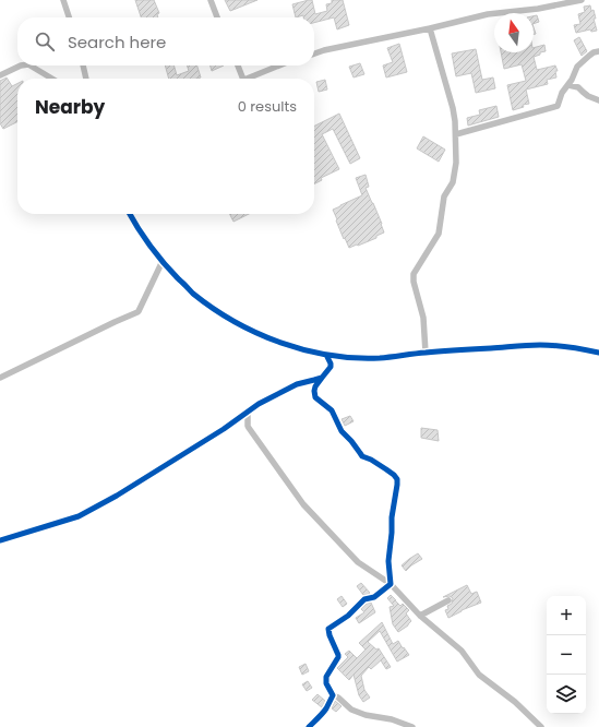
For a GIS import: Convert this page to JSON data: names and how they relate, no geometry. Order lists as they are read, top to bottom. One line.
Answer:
{"north":"top","page":{"search":"Search here","heading":["Nearby","0 results"],"map_buttons":["+","−"]}}
